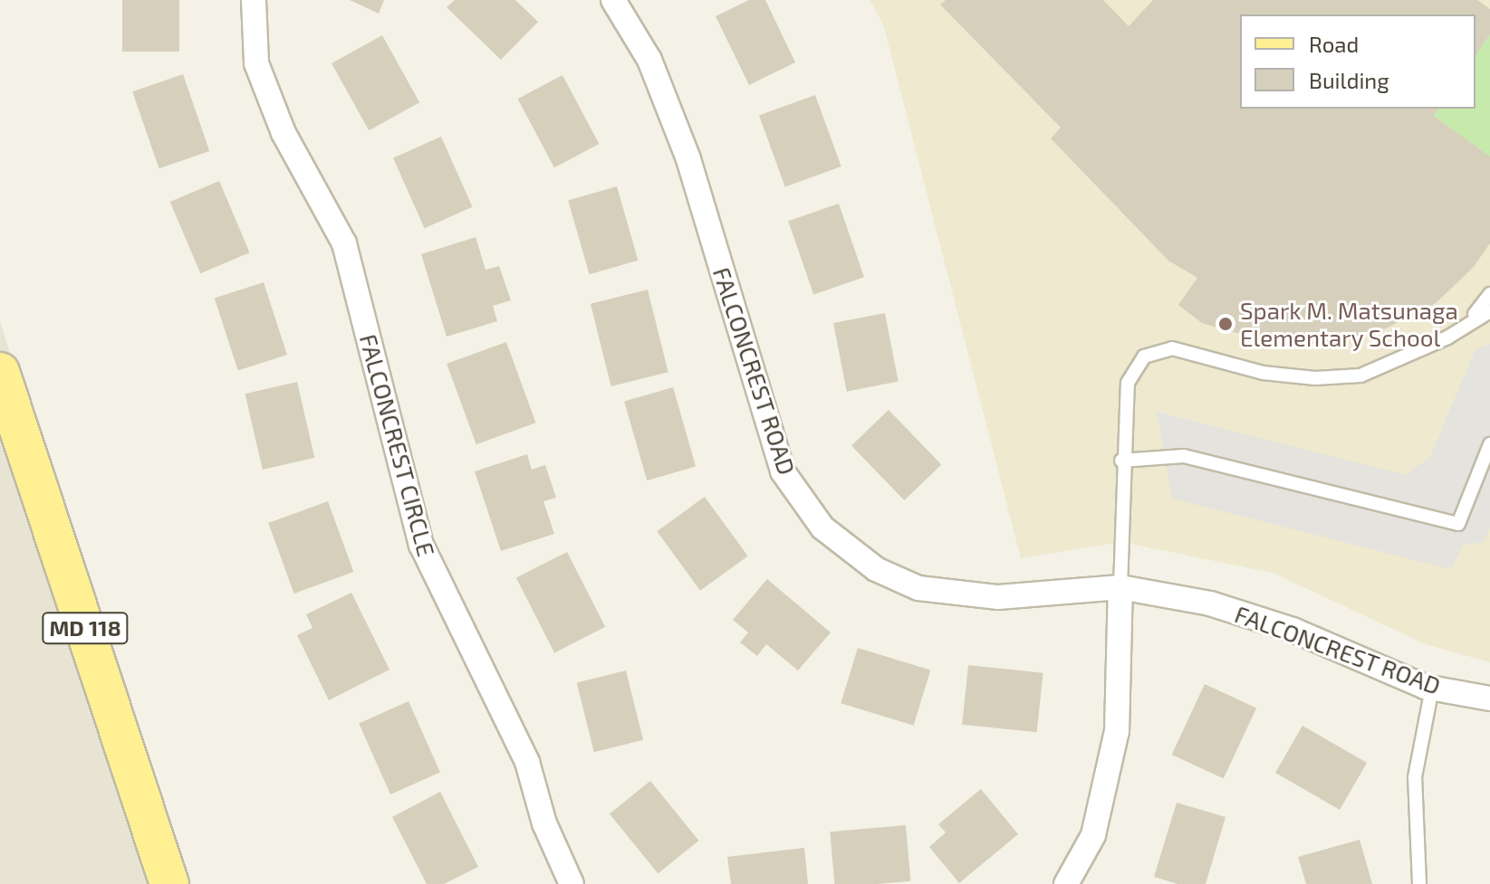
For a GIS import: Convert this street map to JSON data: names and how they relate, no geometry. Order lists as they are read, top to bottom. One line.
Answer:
{"streets":{"main road":["MD 118"],"street":["FALCONCREST ROAD","FALCONCREST CIRCLE"]},"places":["Spark M. Matsunaga Elementary School"],"legend":["Road","Building"]}
